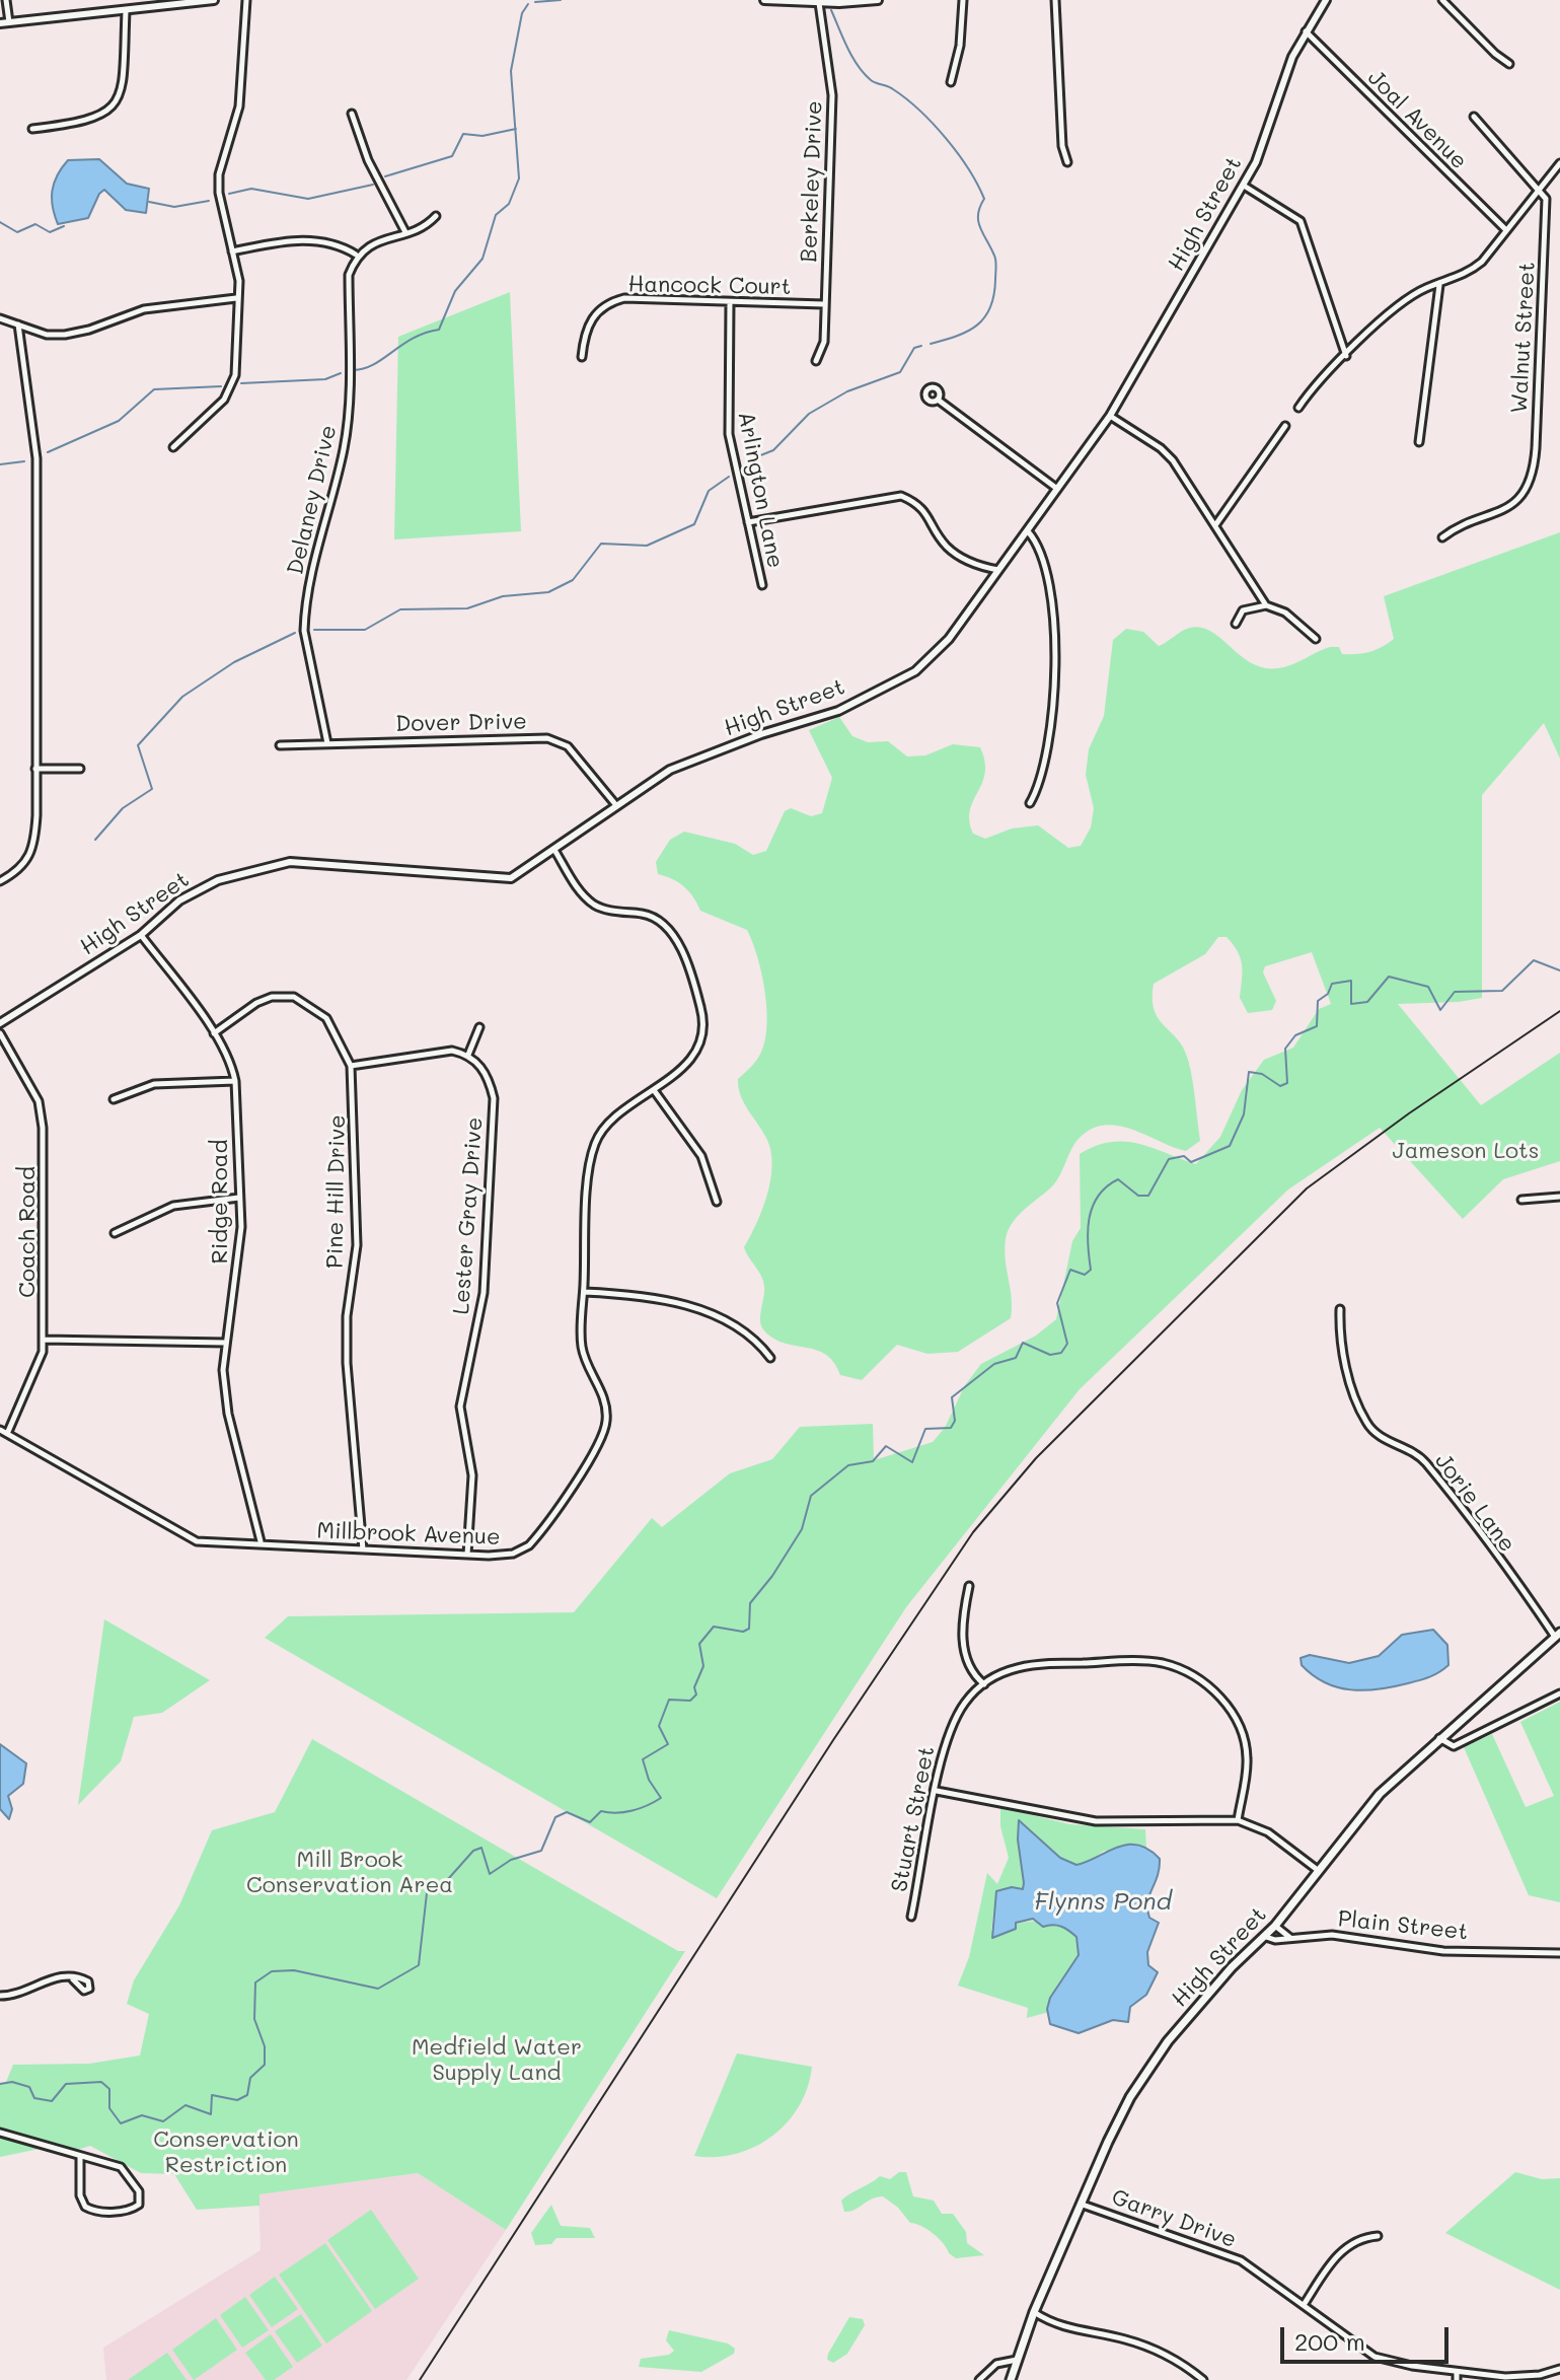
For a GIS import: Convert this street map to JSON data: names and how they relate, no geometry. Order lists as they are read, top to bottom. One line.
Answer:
{"streets":{"main road":["High Street"],"street":["Joal Avenue","Berkeley Drive","Hancock Court","Walnut Street","Arlington Lane","Delaney Drive","Dover Drive","Pine Hill Drive","Ridge Road","Lester Gray Drive","Coach Road","Jorie Lane","Millbrook Avenue","Stuart Street","Plain Street","Garry Drive"]},"crossings":[["Joal Avenue","High Street"],["Berkeley Drive","Hancock Court"],["High Street","Dover Drive"],["High Street","Ridge Road"],["High Street","Jorie Lane"],["High Street","Millbrook Avenue"],["High Street","Plain Street"],["High Street","Garry Drive"],["Hancock Court","Arlington Lane"],["Delaney Drive","Dover Drive"],["Pine Hill Drive","Ridge Road"],["Pine Hill Drive","Millbrook Avenue"],["Ridge Road","Millbrook Avenue"],["Lester Gray Drive","Millbrook Avenue"],["Coach Road","Millbrook Avenue"]],"water":["Flynns Pond"],"parks":["Jameson Lots","Mill Brook Conservation Area","Medfield Water Supply Land","Conservation Restriction"],"scale_bar":"200 m"}
